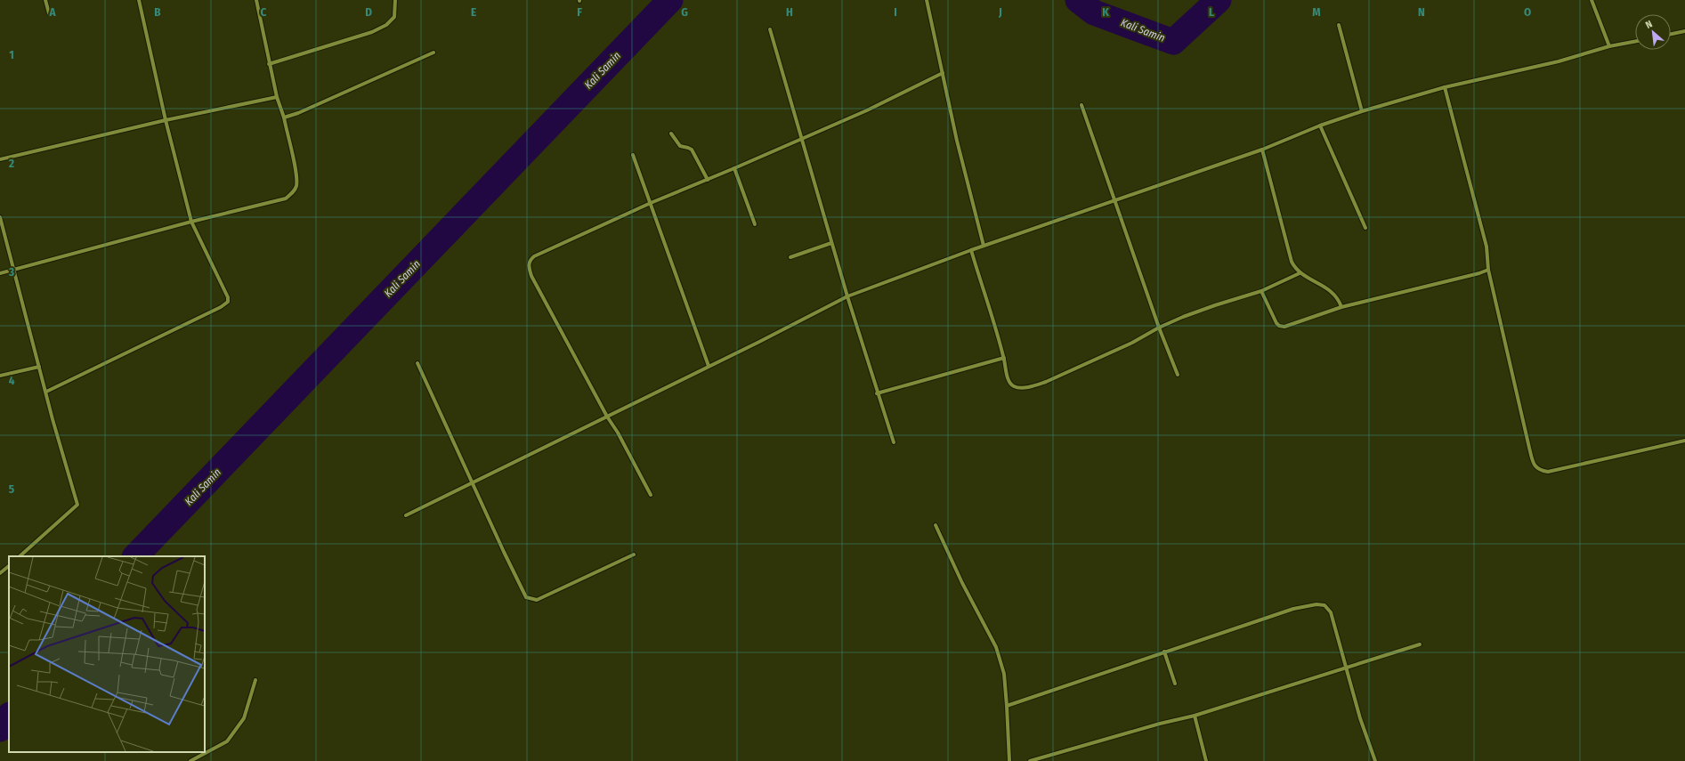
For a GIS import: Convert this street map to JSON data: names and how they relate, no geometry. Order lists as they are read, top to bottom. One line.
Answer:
{"water":["Kali Samin"],"north":"top left","grid":{"columns":["A","B","C","D","E","F","G","H","I","J","K","L","M","N","O"],"rows":["1","2","3","4","5"]}}
